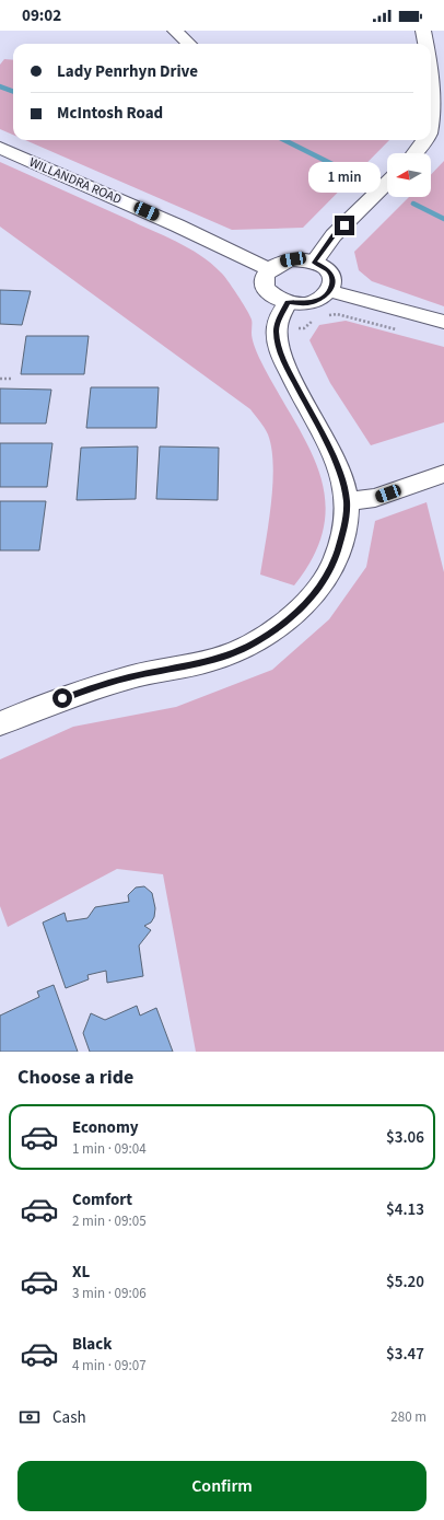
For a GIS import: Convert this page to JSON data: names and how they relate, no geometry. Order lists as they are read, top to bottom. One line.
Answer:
{"streets":{"street":["WILLANDRA ROAD"]},"north":"left","page":{"status":"09:02","banner":["Lady Penrhyn Drive","McIntosh Road"],"bubble":"1 min","heading":"Choose a ride","list":[{"name":"Economy","note":"1 min · 09:04","value":"$3.06"},{"name":"Comfort","note":"2 min · 09:05","value":"$4.13"},{"name":"XL","note":"3 min · 09:06","value":"$5.20"},{"name":"Black","note":"4 min · 09:07","value":"$3.47"}],"pay":["Cash","280 m"],"buttons":"Confirm"}}
